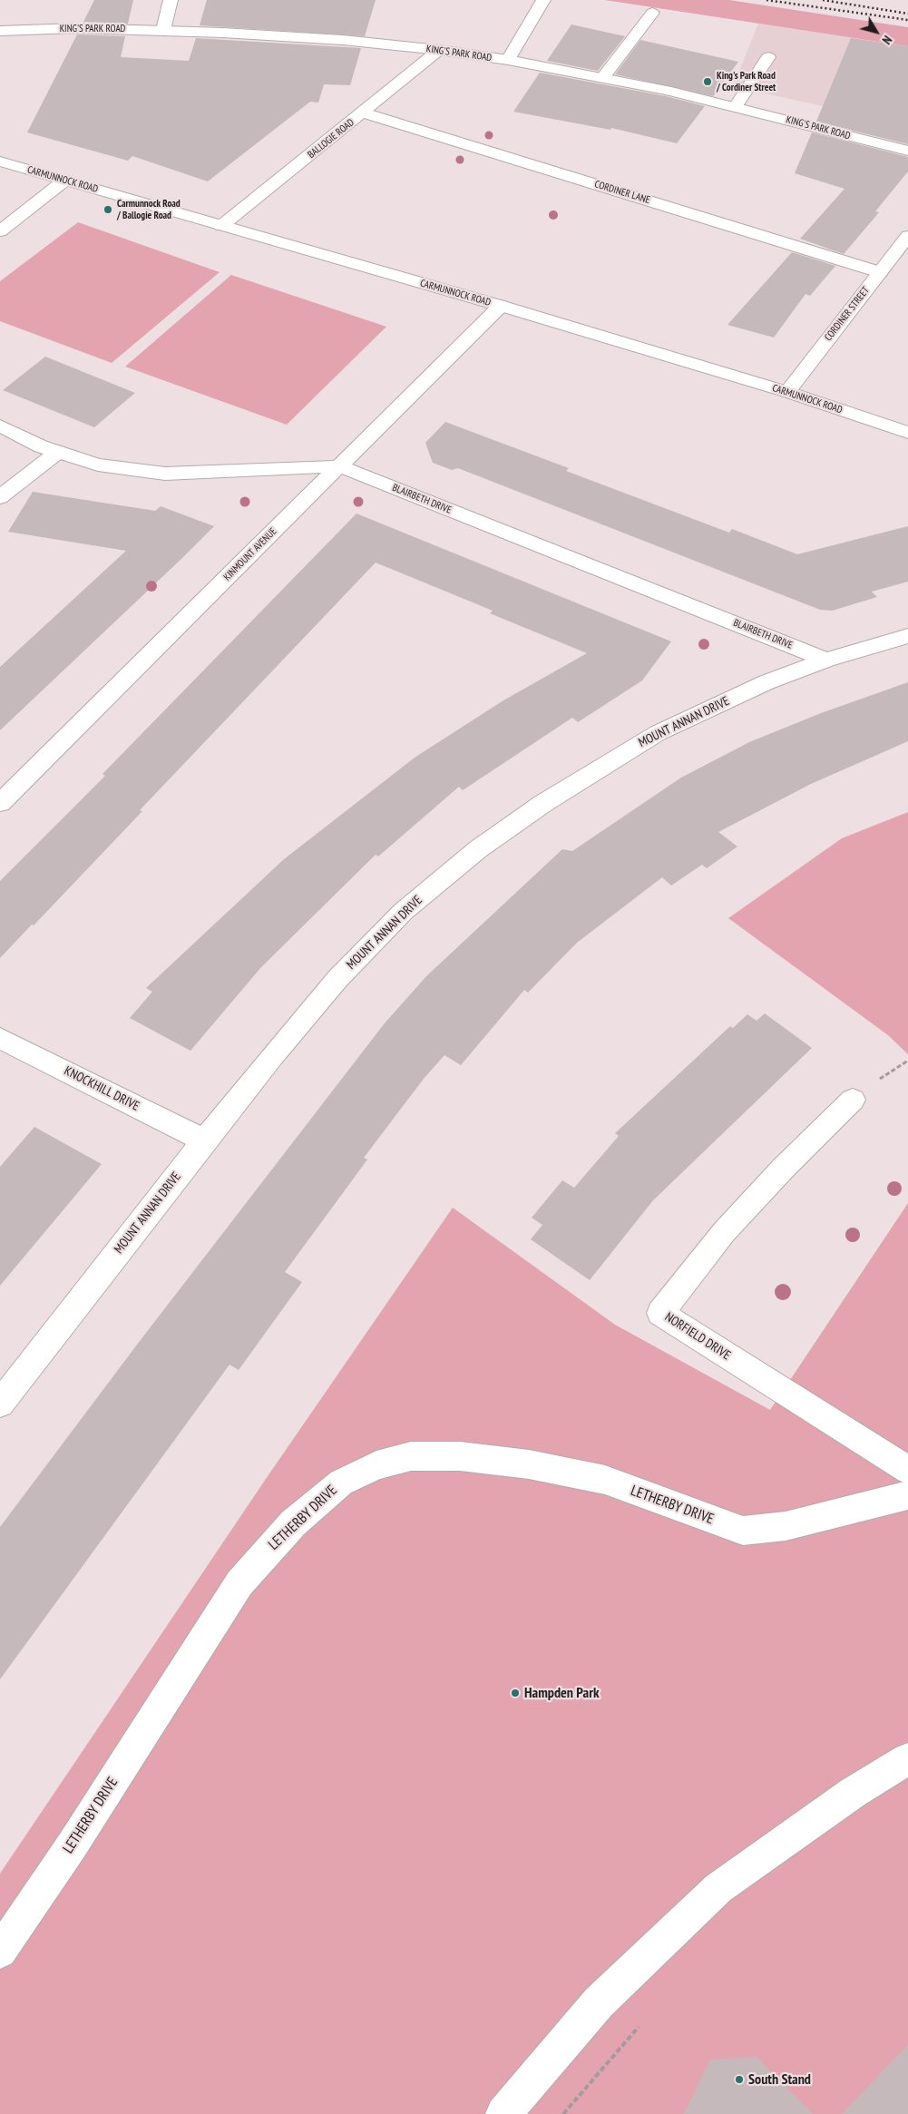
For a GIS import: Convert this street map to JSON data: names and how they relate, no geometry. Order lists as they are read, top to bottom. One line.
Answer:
{"streets":{"street":["KING'S PARK ROAD","BALLOGIE ROAD","CARMUNNOCK ROAD","CORDINER LANE","CORDINER STREET","BLAIRBETH DRIVE","KINMOUNT AVENUE","MOUNT ANNAN DRIVE","KNOCKHILL DRIVE","NORFIELD DRIVE","LETHERBY DRIVE"]},"crossings":[["KING'S PARK ROAD","BALLOGIE ROAD"],["BALLOGIE ROAD","CARMUNNOCK ROAD"],["BALLOGIE ROAD","CORDINER LANE"],["CARMUNNOCK ROAD","CORDINER STREET"],["CARMUNNOCK ROAD","KINMOUNT AVENUE"],["CORDINER LANE","CORDINER STREET"],["BLAIRBETH DRIVE","KINMOUNT AVENUE"],["BLAIRBETH DRIVE","MOUNT ANNAN DRIVE"],["MOUNT ANNAN DRIVE","KNOCKHILL DRIVE"]],"places":["King's Park Road / Cordiner Street","Carmunnock Road / Ballogie Road","Hampden Park","South Stand"],"north":"bottom right"}
